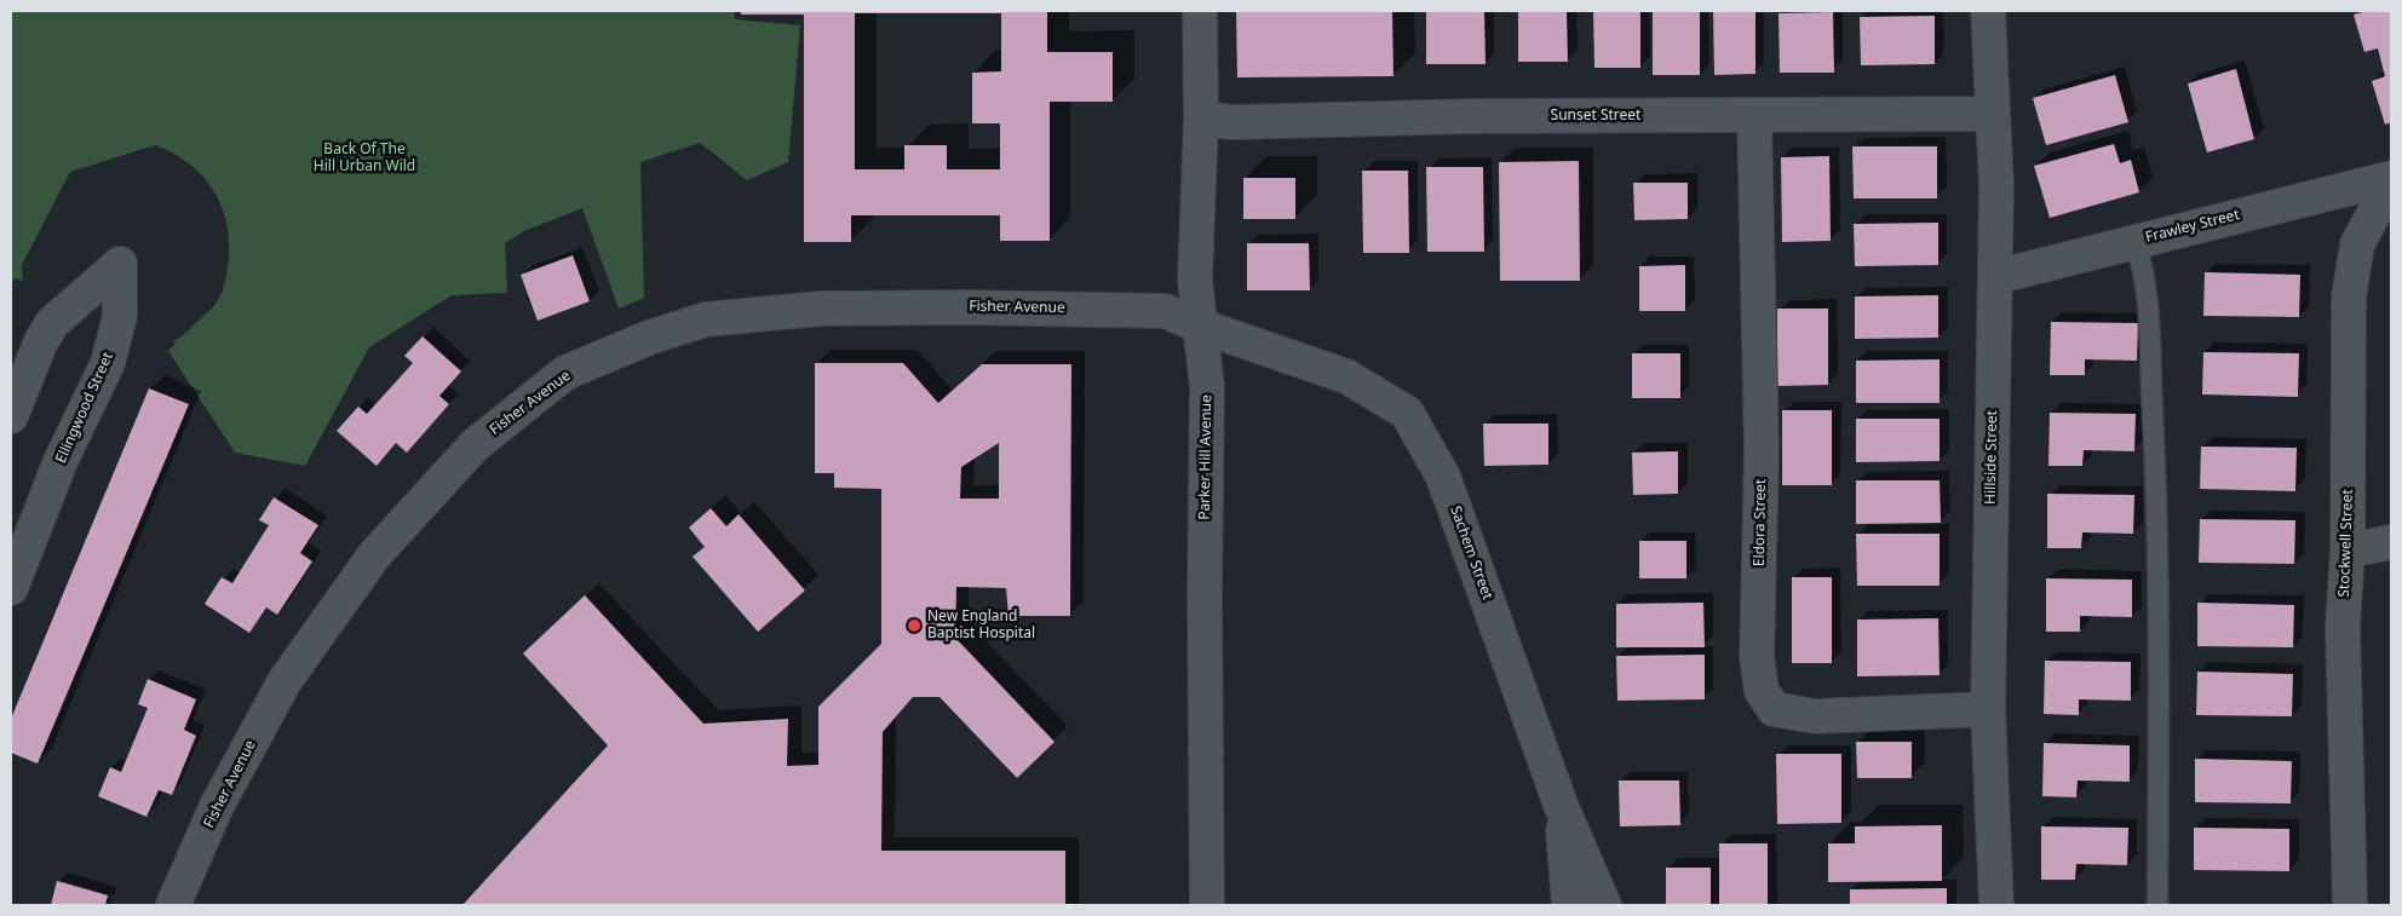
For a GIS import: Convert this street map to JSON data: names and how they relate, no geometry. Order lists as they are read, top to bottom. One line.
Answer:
{"streets":{"street":["Sunset Street","Frawley Street","Fisher Avenue","Ellingwood Street","Parker Hill Avenue","Hillside Street","Eldora Street","Stockwell Street","Sachem Street"]},"crossings":[["Sunset Street","Parker Hill Avenue"],["Sunset Street","Hillside Street"],["Sunset Street","Eldora Street"],["Frawley Street","Hillside Street"],["Fisher Avenue","Parker Hill Avenue"],["Fisher Avenue","Sachem Street"],["Parker Hill Avenue","Sachem Street"],["Hillside Street","Eldora Street"]],"parks":["Back Of The Hill Urban Wild"],"places":["New England Baptist Hospital"]}
